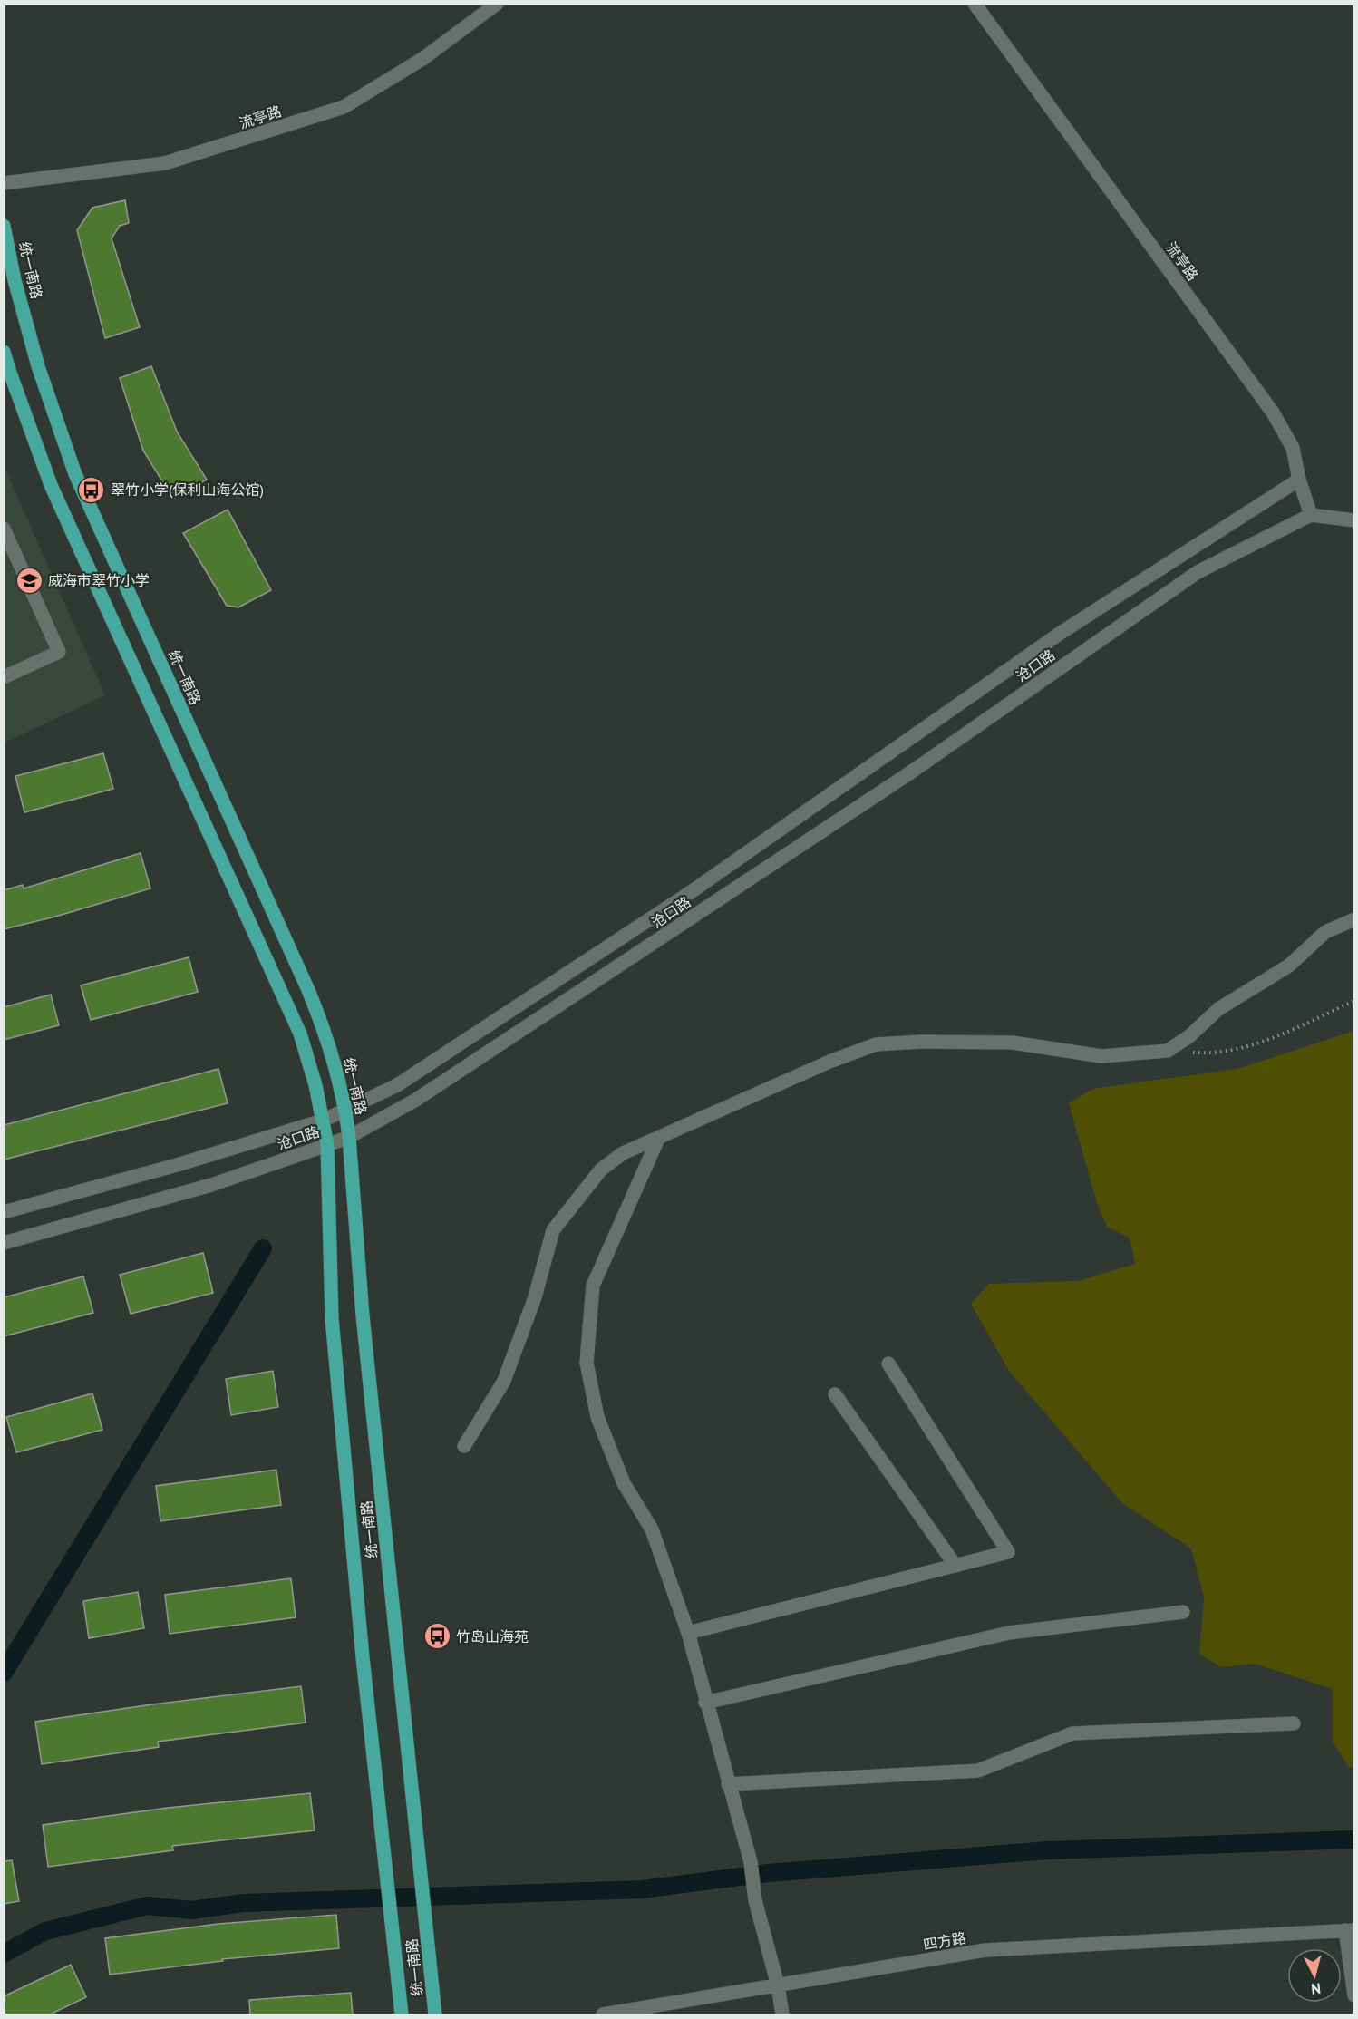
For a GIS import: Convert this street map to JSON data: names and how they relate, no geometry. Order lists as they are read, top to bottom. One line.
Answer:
{"streets":{"main road":["统一南路"],"street":["流亭路","沧口路","四方路"]},"crossings":[["流亭路","沧口路"],["统一南路","沧口路"]],"places":{"bus stop":["翠竹小学(保利山海公馆)","竹岛山海苑"],"school or university":["威海市翠竹小学"]},"north":"bottom"}
